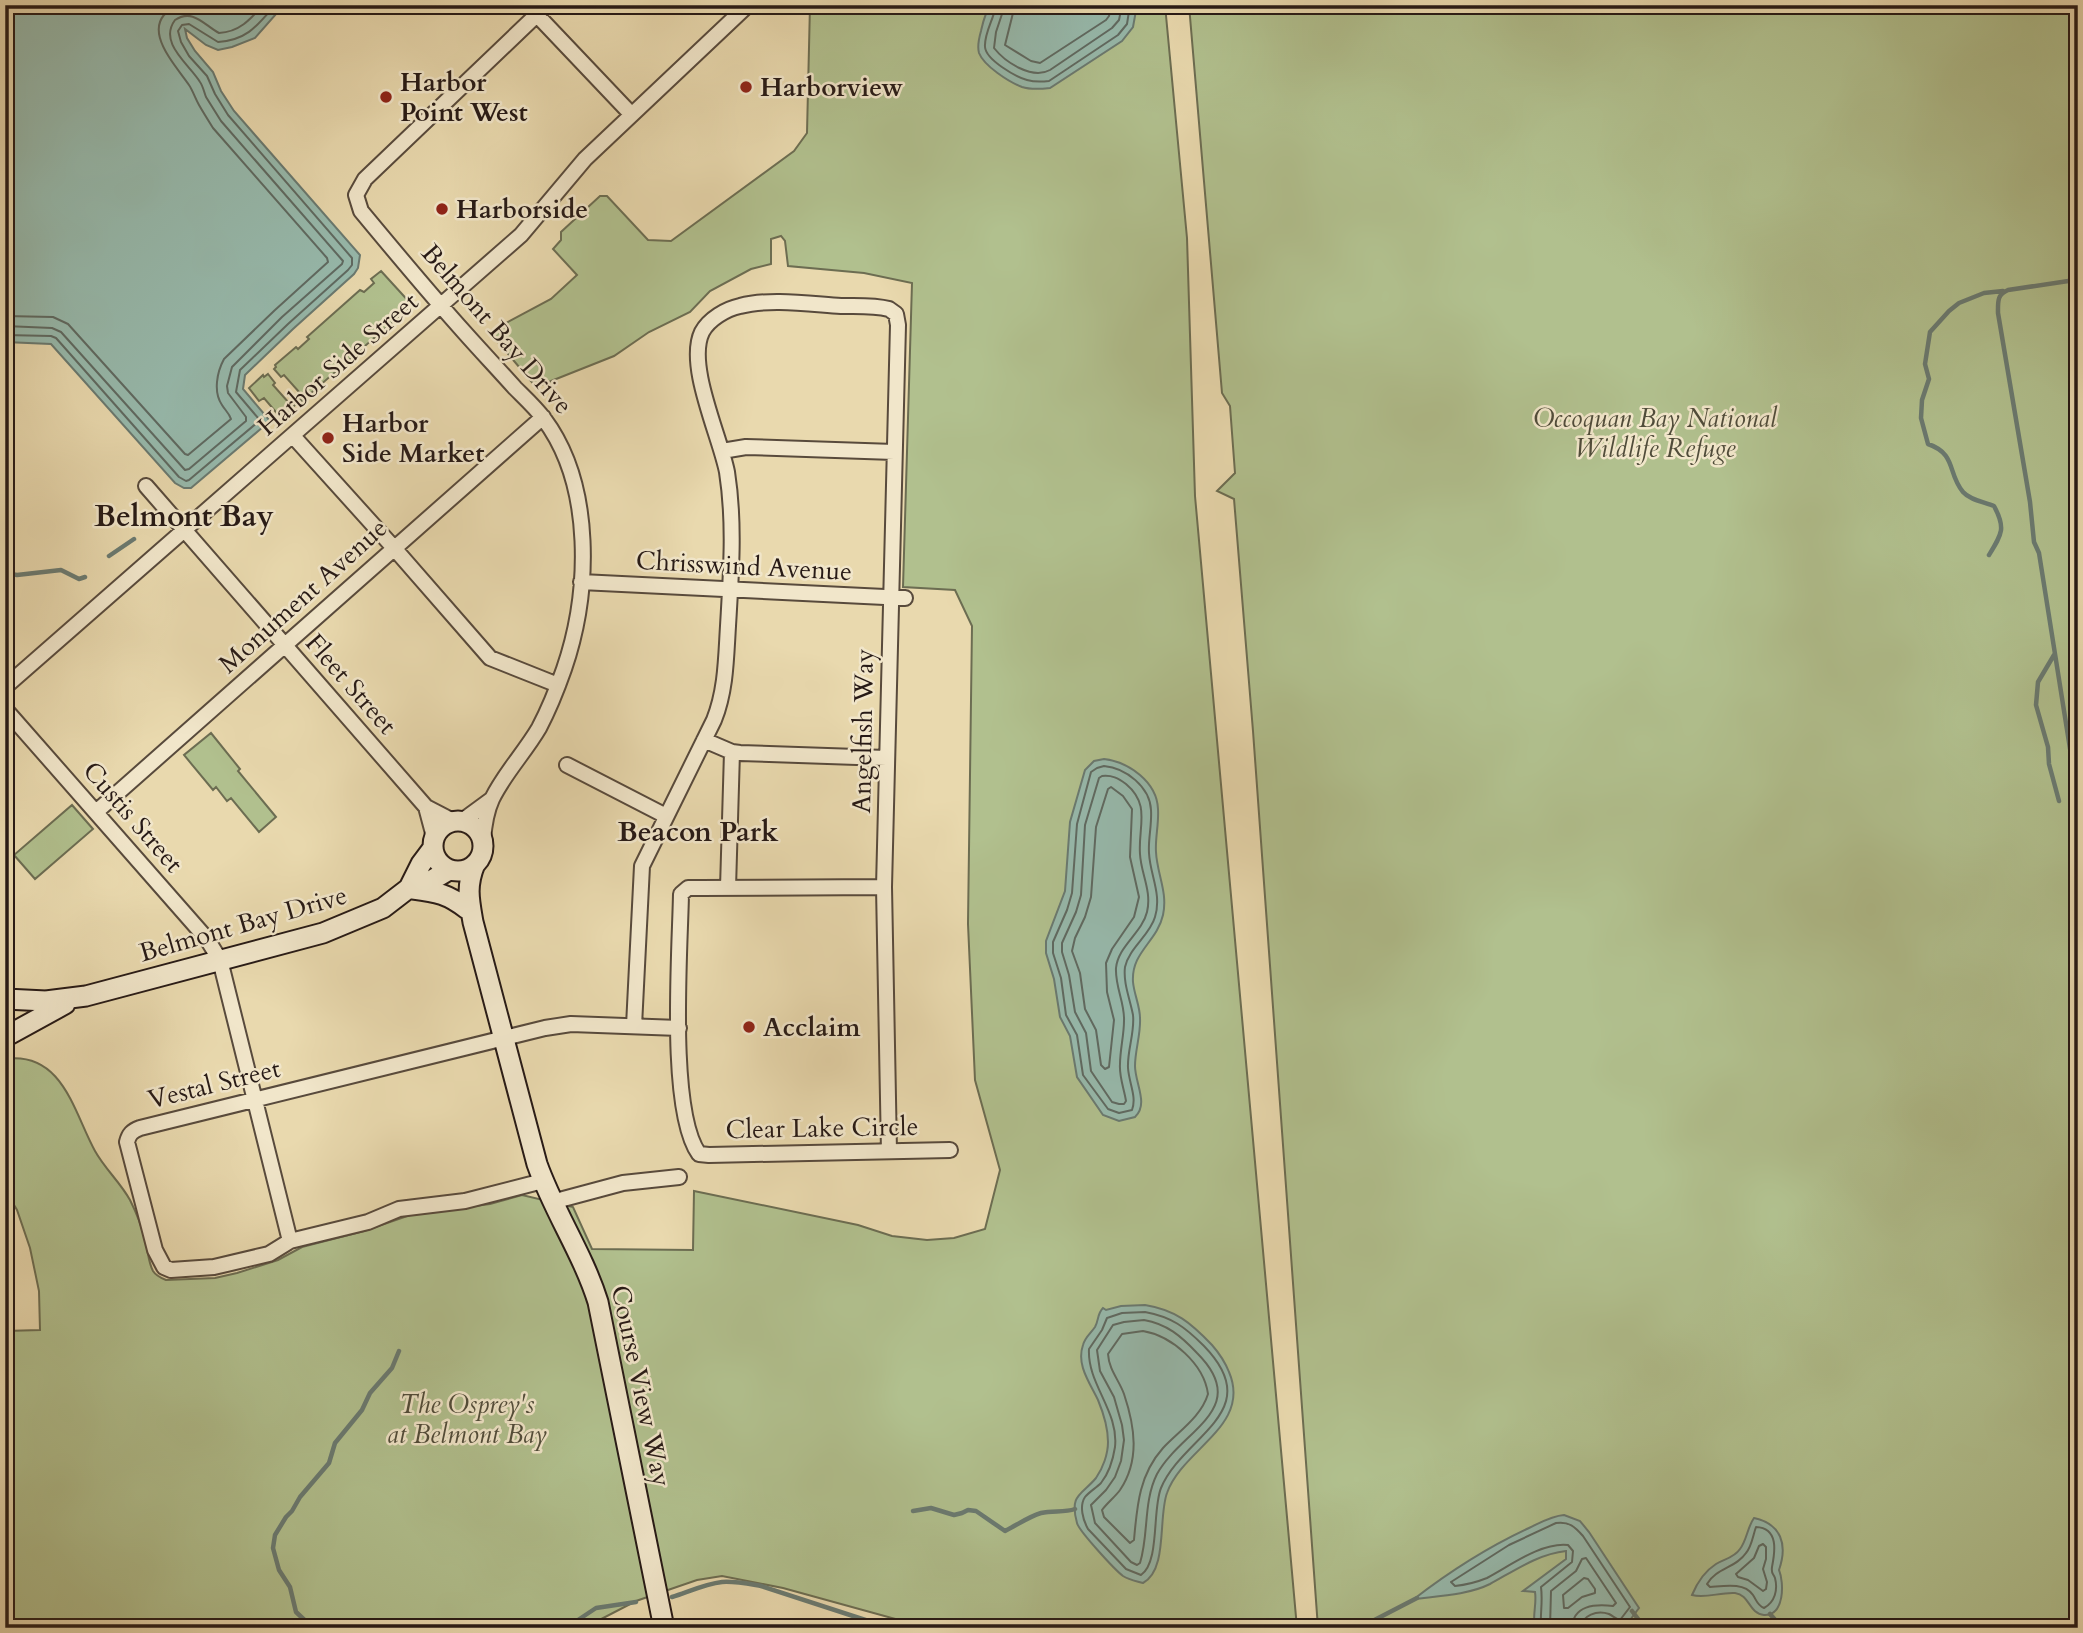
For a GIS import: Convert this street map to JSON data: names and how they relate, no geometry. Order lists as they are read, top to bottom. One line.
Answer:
{"streets":{"street":["Belmont Bay Drive","Harbor Side Street","Chrisswind Avenue","Monument Avenue","Fleet Street","Angelfish Way","Custis Street","Vestal Street","Clear Lake Circle","Course View Way"]},"crossings":[["Belmont Bay Drive","Harbor Side Street"],["Belmont Bay Drive","Chrisswind Avenue"],["Belmont Bay Drive","Monument Avenue"],["Belmont Bay Drive","Fleet Street"],["Belmont Bay Drive","Custis Street"],["Belmont Bay Drive","Course View Way"],["Harbor Side Street","Fleet Street"],["Chrisswind Avenue","Angelfish Way"],["Monument Avenue","Fleet Street"],["Monument Avenue","Custis Street"],["Fleet Street","Course View Way"],["Angelfish Way","Clear Lake Circle"],["Vestal Street","Course View Way"]],"districts":["Belmont Bay","Beacon Park"],"parks":["Occoquan Bay National Wildlife Refuge","The Osprey's at Belmont Bay"],"places":["Harborview","Harbor Point West","Harborside","Harbor Side Market","Acclaim"]}
